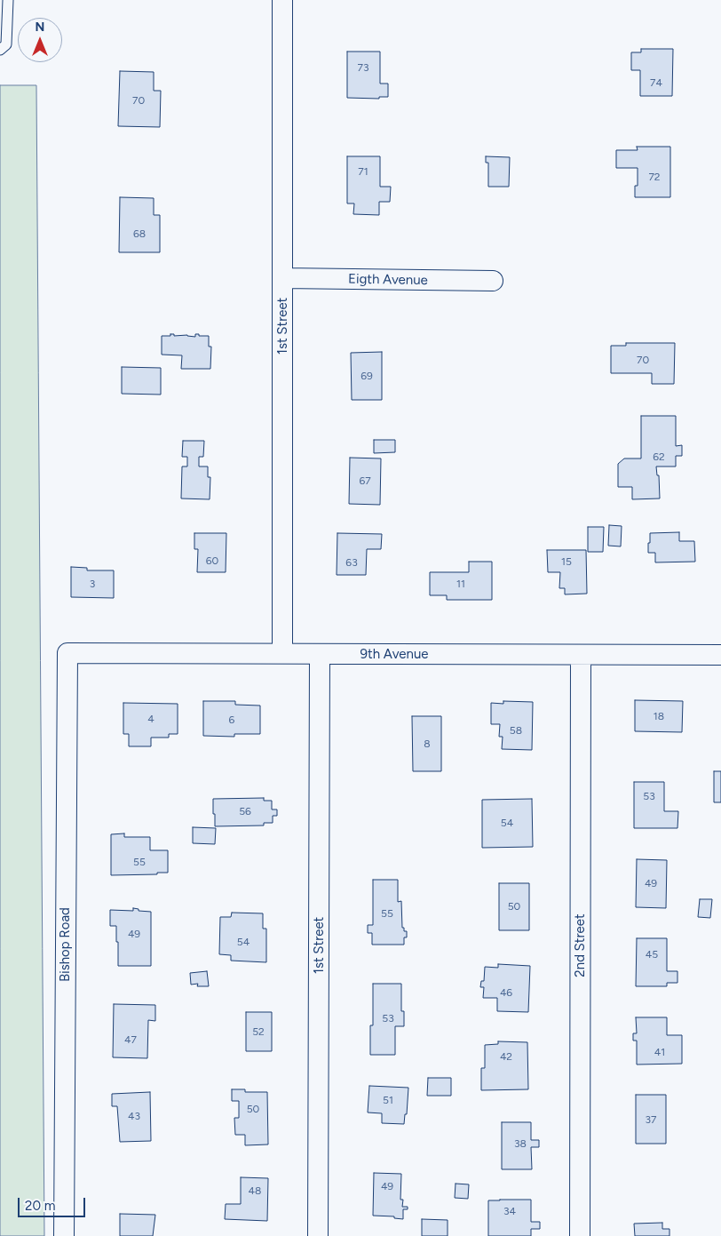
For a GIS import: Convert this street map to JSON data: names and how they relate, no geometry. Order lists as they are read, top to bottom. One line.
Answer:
{"streets":{"street":["Eigth Avenue","1st Street","9th Avenue","Bishop Road","2nd Street"]},"crossings":[["Eigth Avenue","1st Street"],["1st Street","9th Avenue"],["9th Avenue","Bishop Road"],["9th Avenue","2nd Street"]],"house_numbers":["73","74","70","71","72","68","70","69","62","67","60","15","63","3","11","18","4","6","58","8","53","56","54","55","49","50","55","49","54","45","46","53","52","47","41","42","51","50","43","37","38","49","48","34"],"scale_bar":"20 m","north":"top"}
